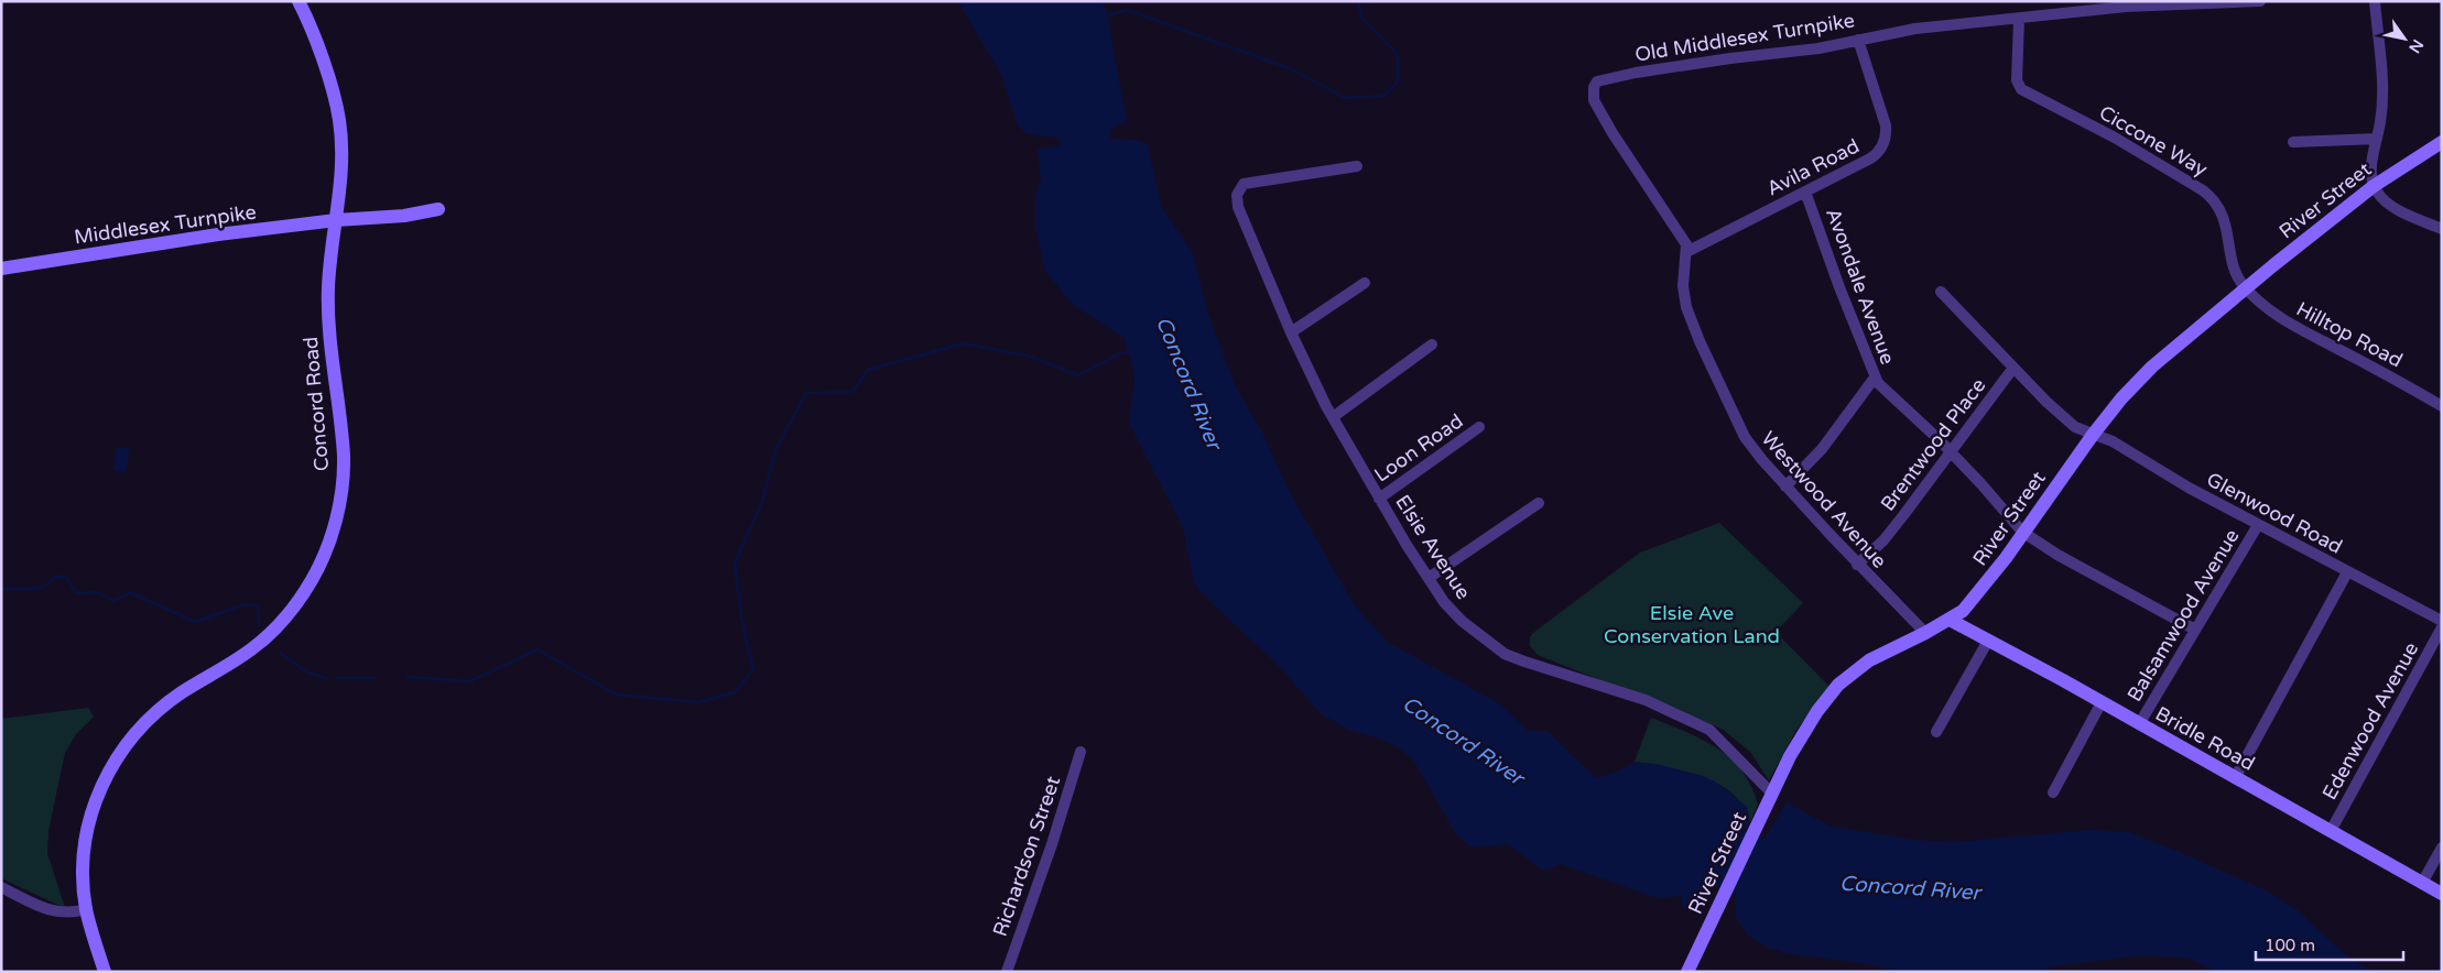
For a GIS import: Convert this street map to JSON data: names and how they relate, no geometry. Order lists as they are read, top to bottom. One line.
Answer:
{"streets":{"main road":["River Street","Middlesex Turnpike","Concord Road","Bridle Road"],"street":["Old Middlesex Turnpike","Ciccone Way","Avila Road","Avondale Avenue","Hilltop Road","Brentwood Place","Loon Road","Westwood Avenue","Glenwood Road","Elsie Avenue","Balsamwood Avenue","Edenwood Avenue","Richardson Street"]},"crossings":[["Old Middlesex Turnpike","Ciccone Way"],["Old Middlesex Turnpike","Avila Road"],["Old Middlesex Turnpike","Westwood Avenue"],["Ciccone Way","River Street"],["Ciccone Way","Hilltop Road"],["Avila Road","Avondale Avenue"],["Avila Road","Westwood Avenue"],["River Street","Avondale Avenue"],["River Street","Hilltop Road"],["River Street","Westwood Avenue"],["River Street","Glenwood Road"],["River Street","Elsie Avenue"],["River Street","Bridle Road"],["Middlesex Turnpike","Concord Road"],["Avondale Avenue","Brentwood Place"],["Avondale Avenue","Balsamwood Avenue"],["Brentwood Place","Westwood Avenue"],["Brentwood Place","Glenwood Road"],["Loon Road","Elsie Avenue"],["Glenwood Road","Balsamwood Avenue"],["Balsamwood Avenue","Bridle Road"],["Edenwood Avenue","Bridle Road"]],"water":["Concord River"],"parks":["Elsie Ave Conservation Land"],"scale_bar":"100 m","north":"bottom right"}
